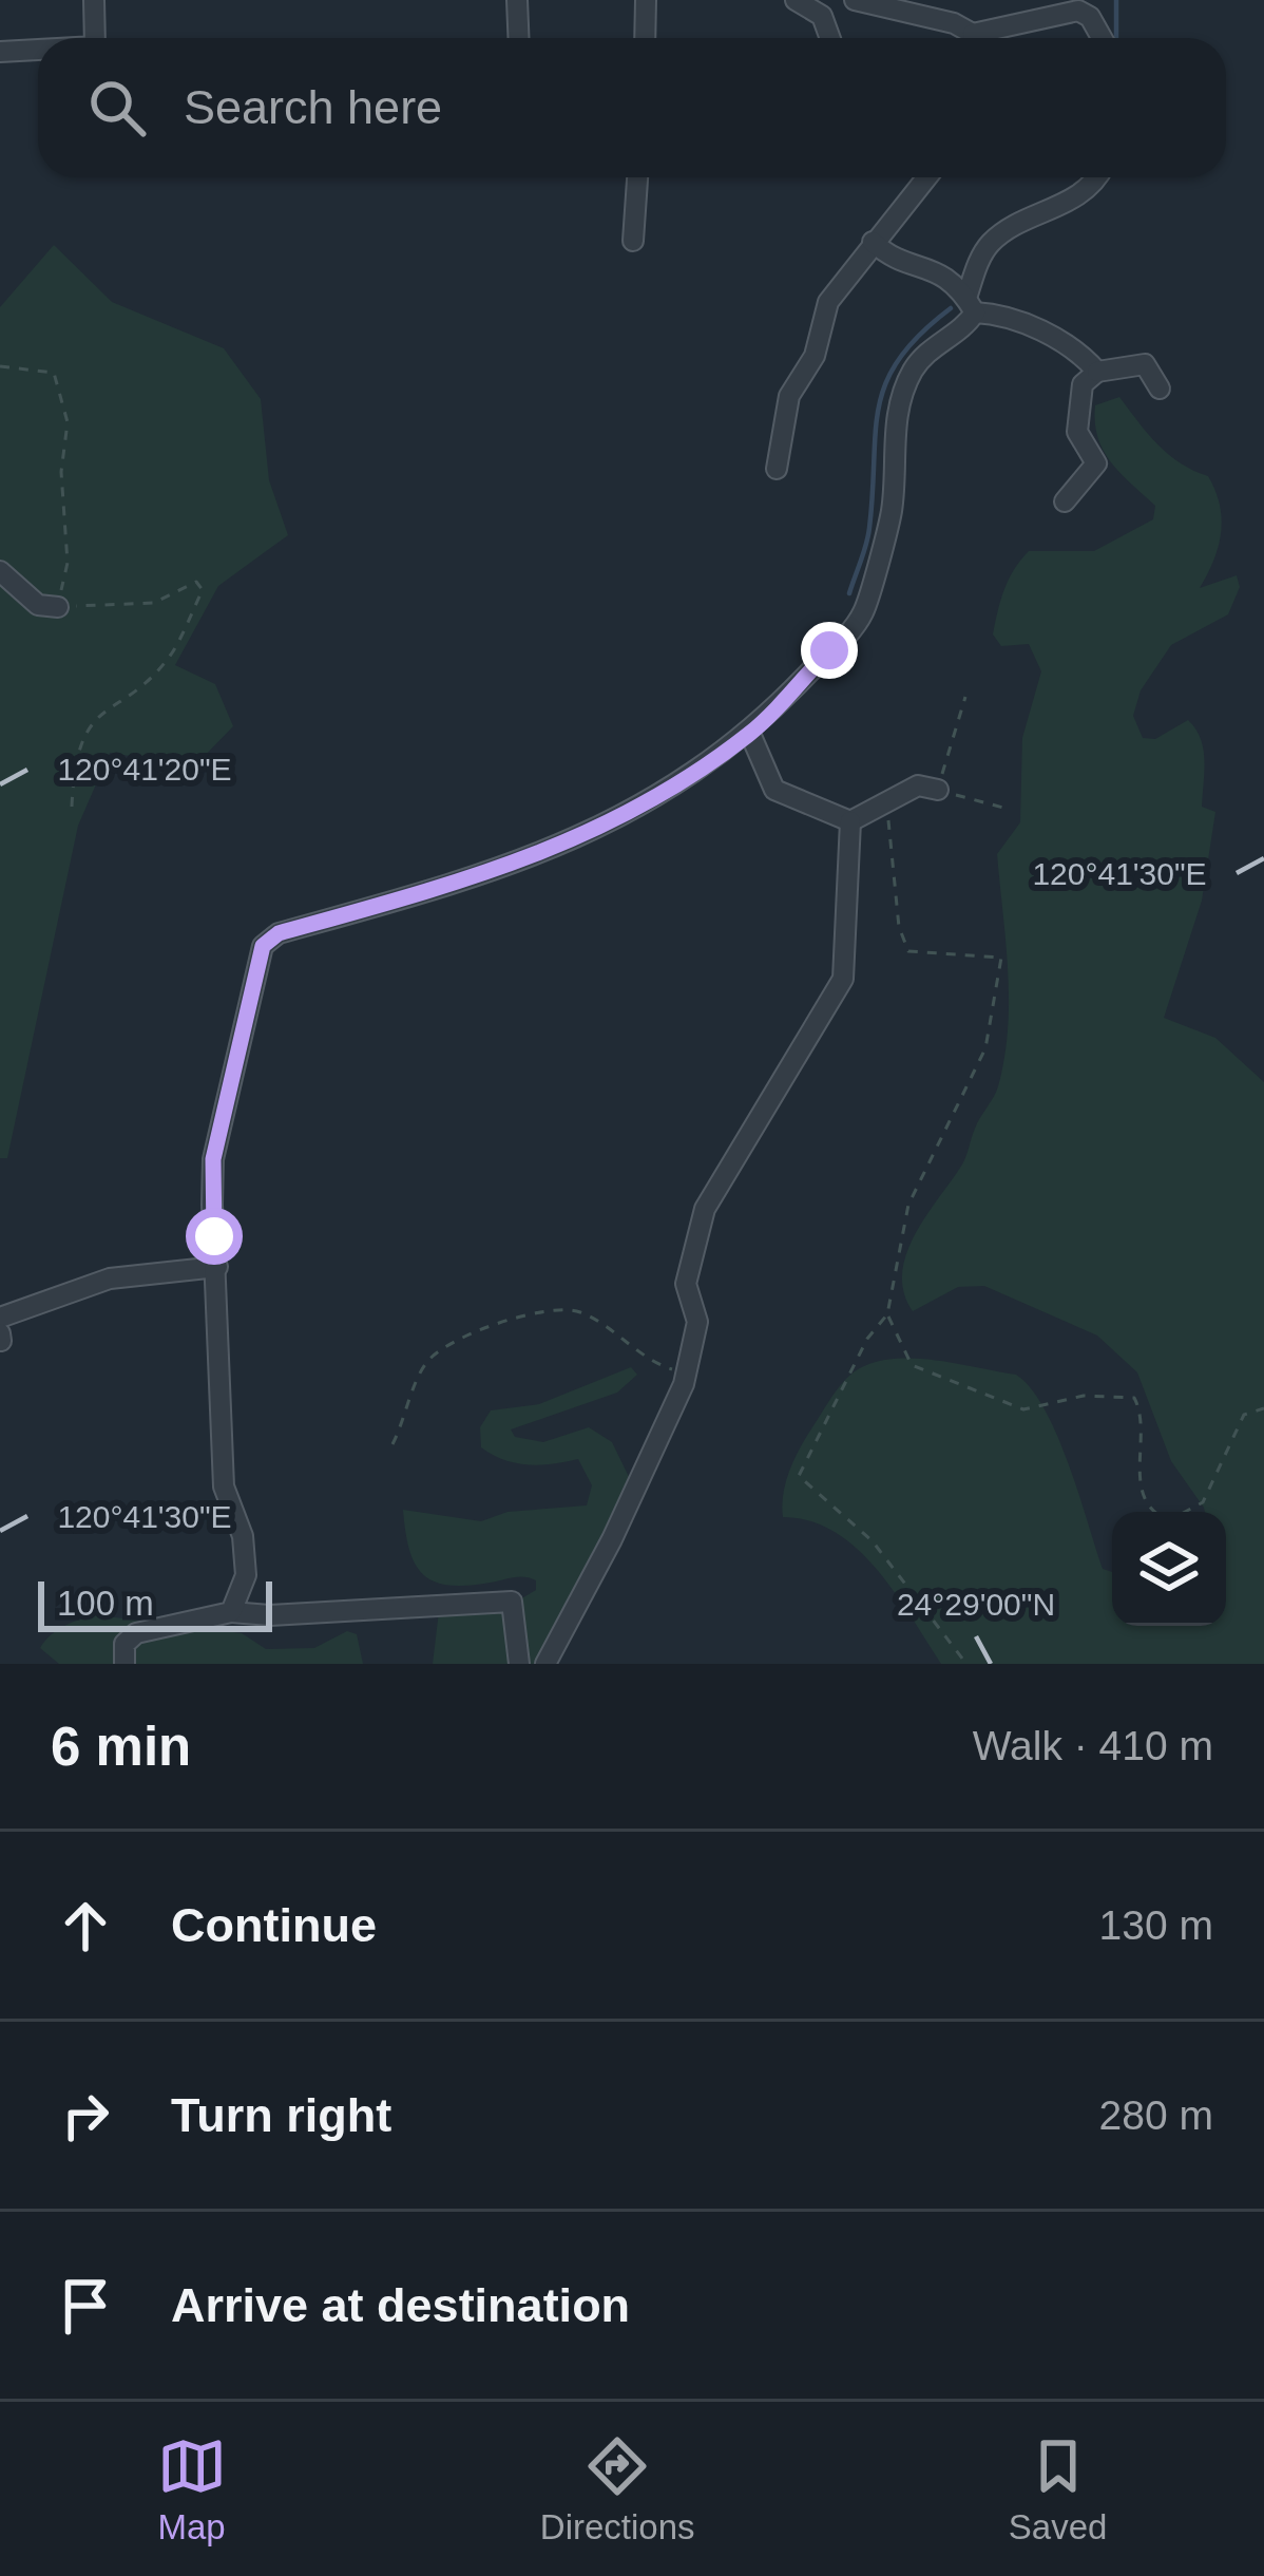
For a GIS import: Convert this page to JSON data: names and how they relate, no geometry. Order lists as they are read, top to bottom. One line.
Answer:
{"scale_bar":"100 m","page":{"search":"Search here","scale":"100 m","heading":["6 min","Walk · 410 m"],"list":[["Continue","130 m"],["Turn right","280 m"],"Arrive at destination"],"nav":["Map","Directions","Saved"]},"coordinates":["120°41'20\"E","120°41'30\"E","24°29'00\"N"]}
